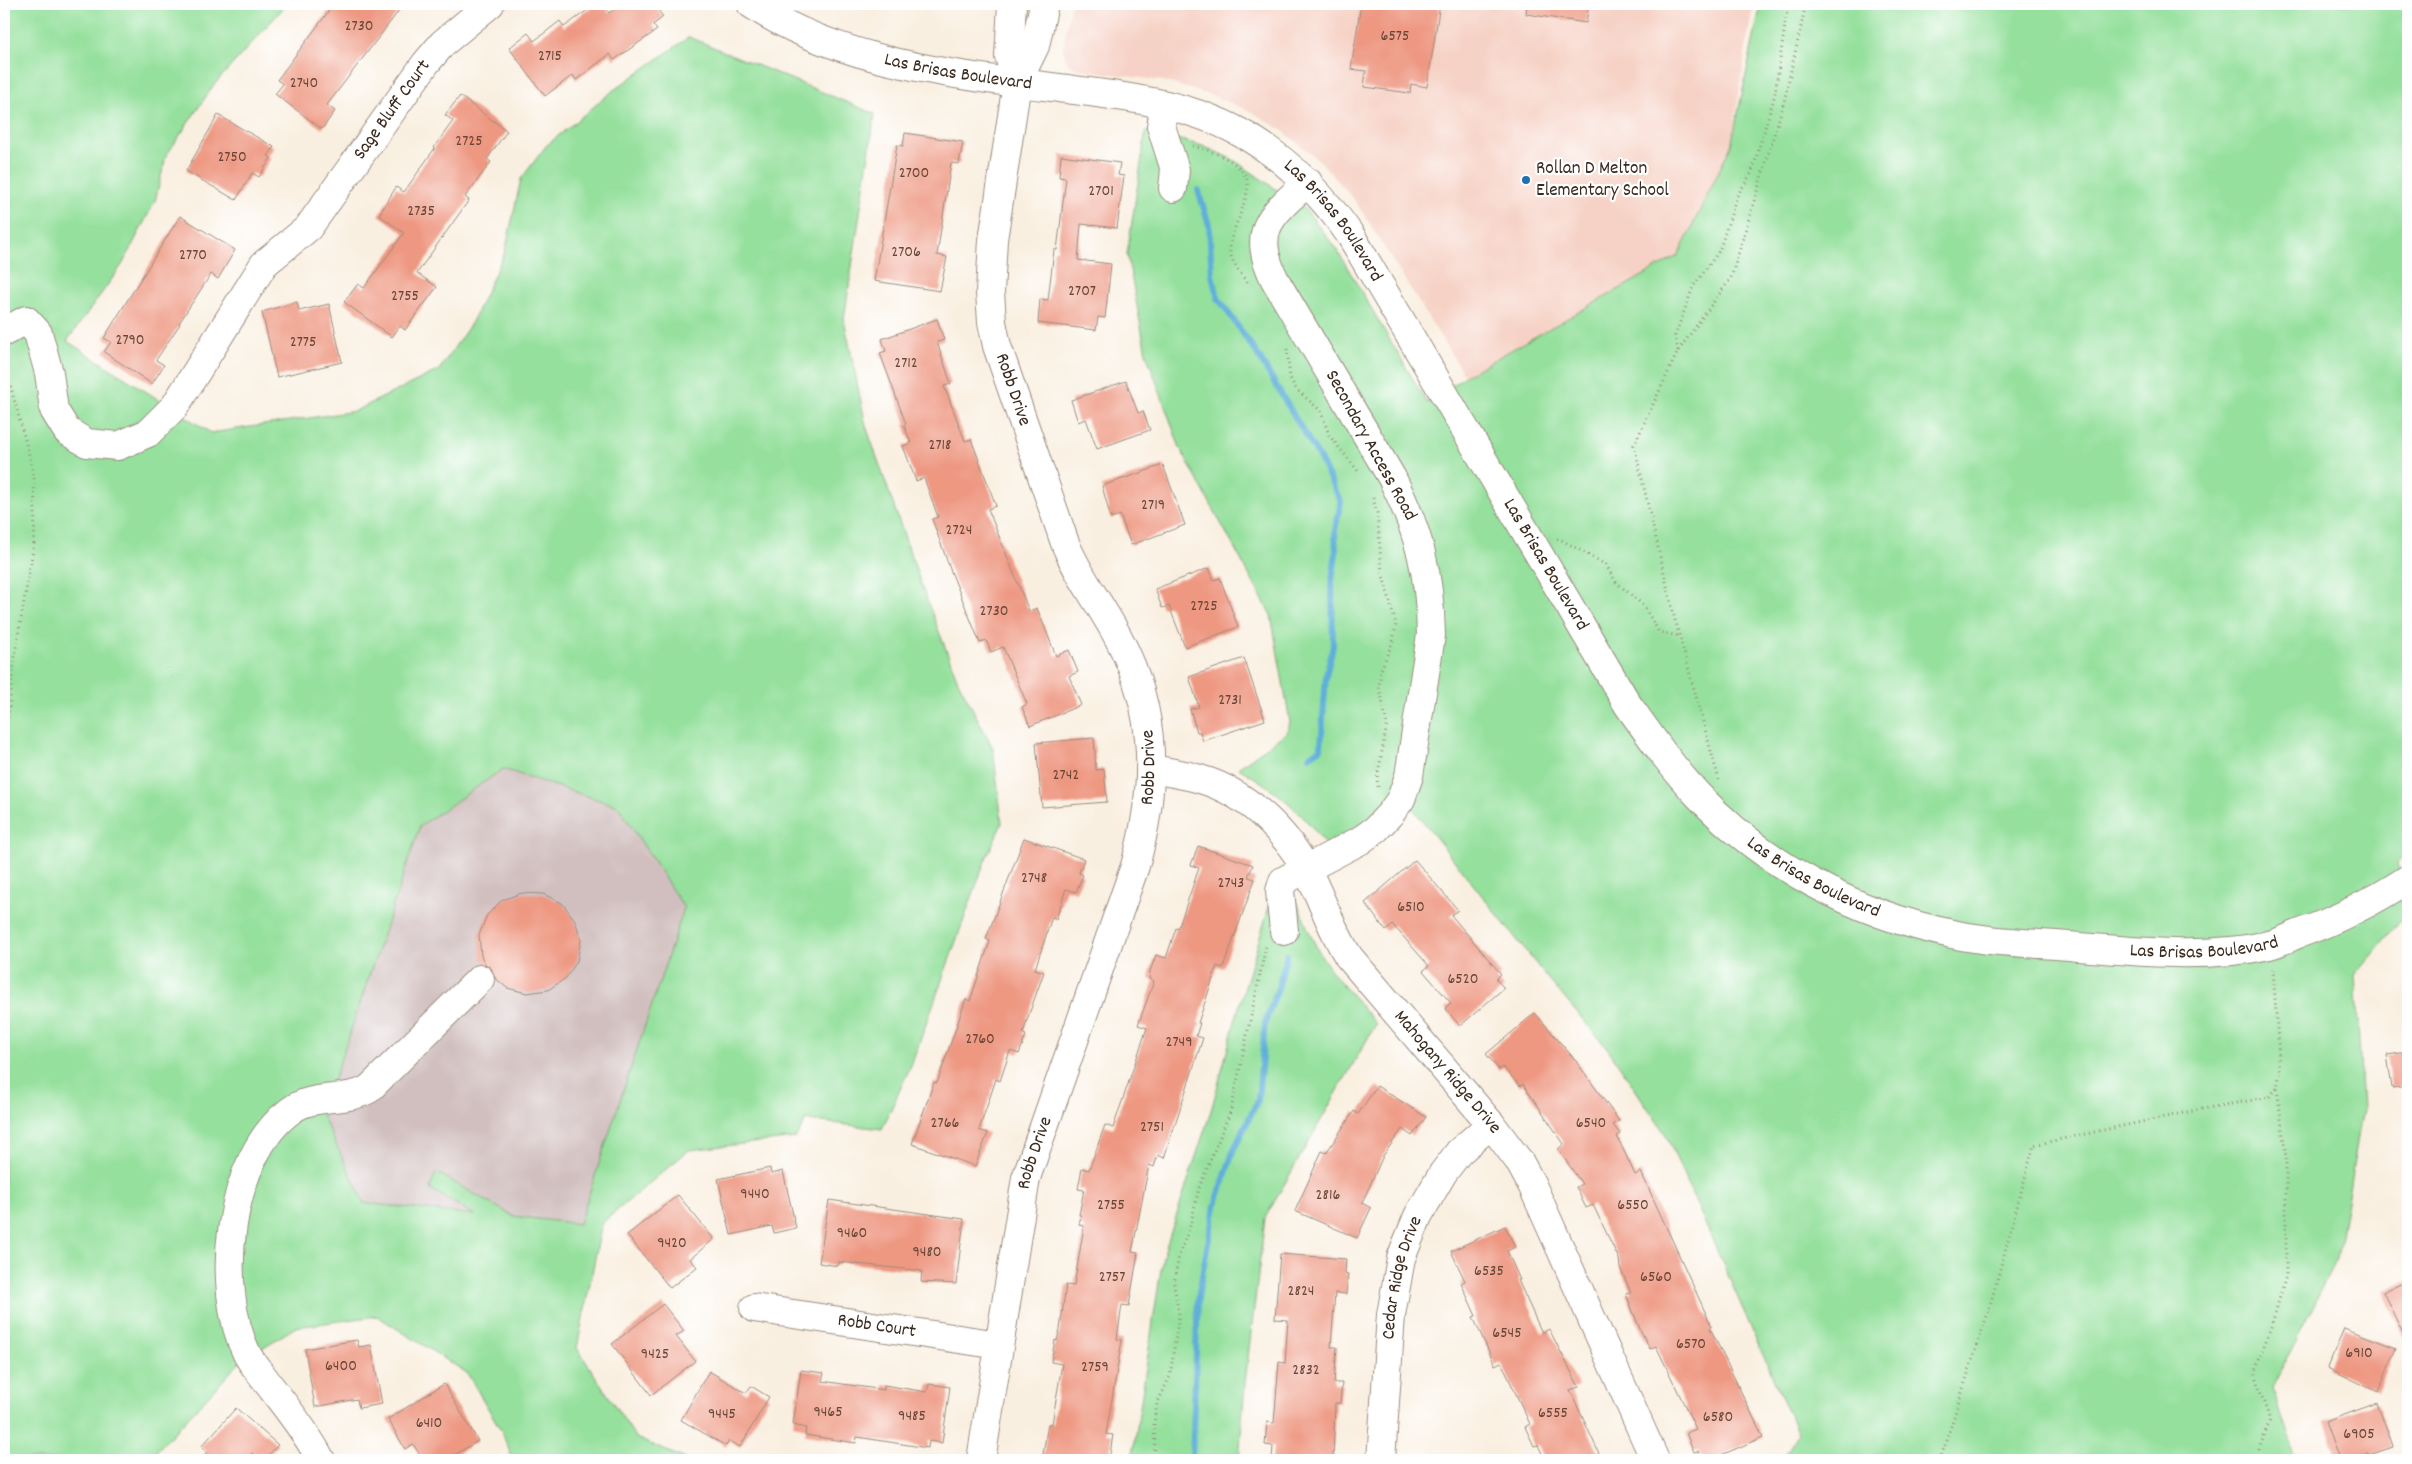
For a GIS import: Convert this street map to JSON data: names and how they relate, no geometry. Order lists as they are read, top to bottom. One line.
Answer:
{"streets":{"street":["Las Brisas Boulevard","Sage Bluff Court","Robb Drive","Secondary Access Road","Mahogany Ridge Drive","Cedar Ridge Drive","Robb Court"]},"crossings":[["Las Brisas Boulevard","Robb Drive"],["Las Brisas Boulevard","Secondary Access Road"],["Robb Drive","Mahogany Ridge Drive"],["Robb Drive","Robb Court"],["Secondary Access Road","Mahogany Ridge Drive"],["Mahogany Ridge Drive","Cedar Ridge Drive"]],"places":["Rollan D Melton Elementary School"],"house_numbers":["2730","6575","2715","2740","2725","2750","2700","2701","2735","2706","2770","2707","2755","2790","2775","2712","2718","2719","2724","2725","2730","2731","2742","2748","2743","6510","6520","2760","2749","2766","6540","2751","9440","2816","2755","6550","9460","9420","9480","6535","2757","6560","2824","6545","6570","6910","9425","6400","2759","2832","9465","6555","9445","9485","6580","6410","6905"]}
